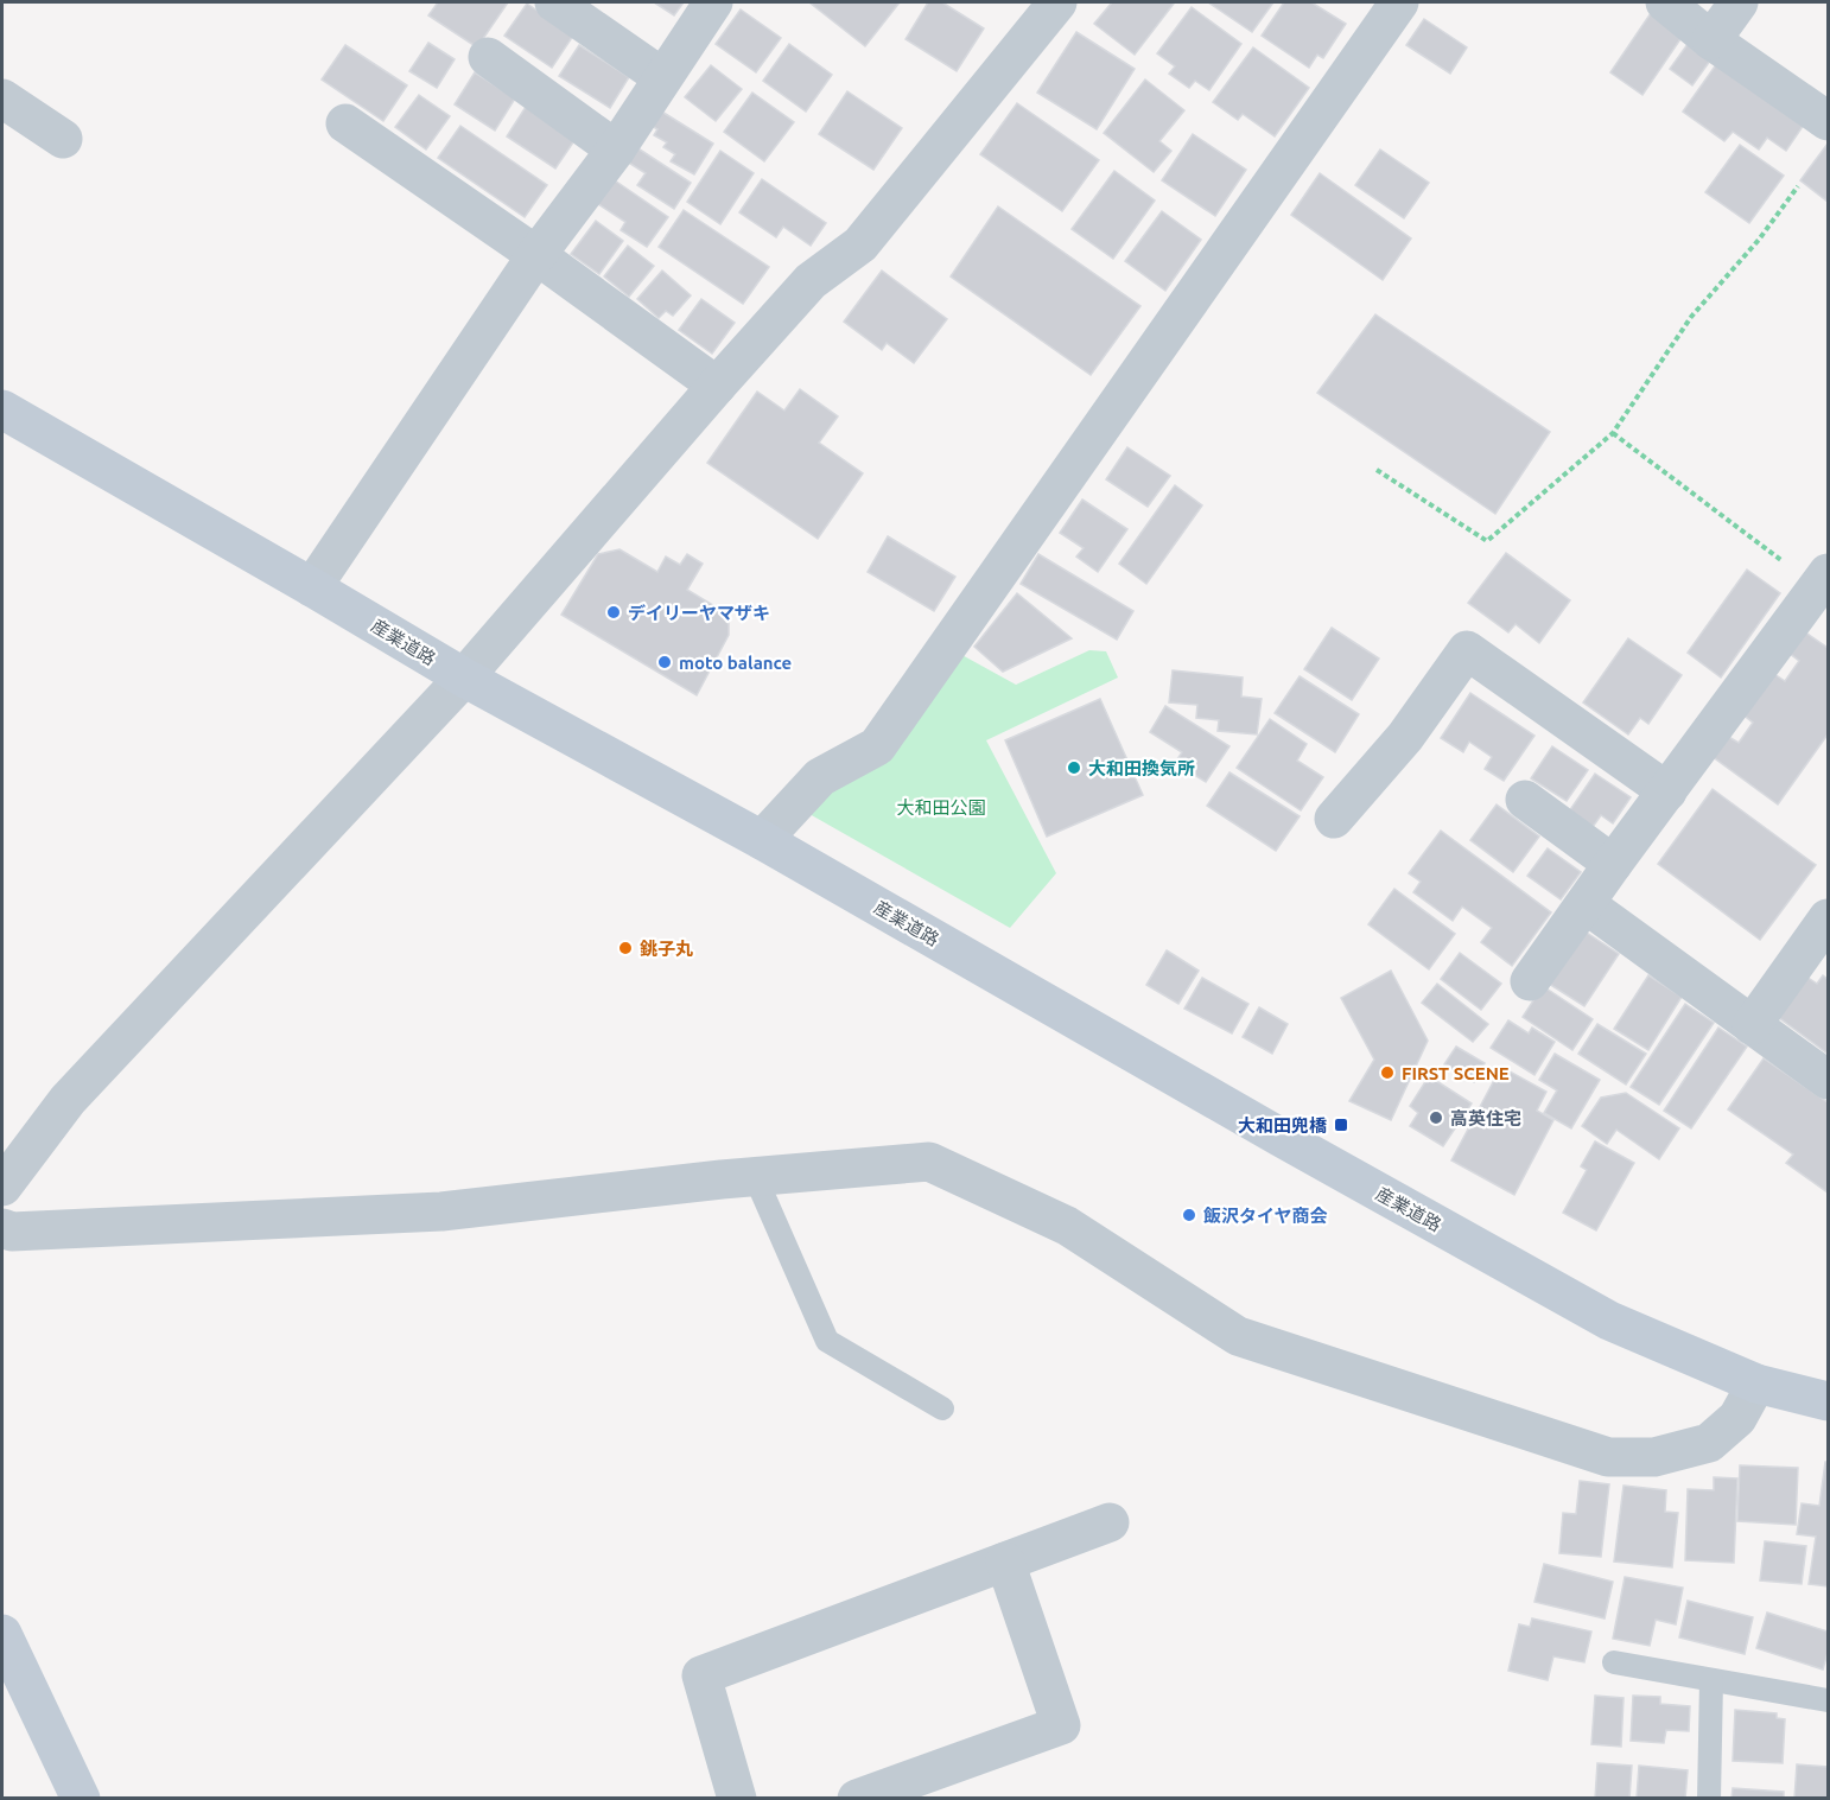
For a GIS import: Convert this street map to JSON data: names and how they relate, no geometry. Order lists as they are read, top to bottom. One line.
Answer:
{"streets":{"main road":["産業道路"]},"parks":["大和田公園"],"places":{"other":["デイリーヤマザキ","moto balance","大和田換気所","銚子丸","FIRST SCENE","高英住宅","飯沢タイヤ商会"],"transit":["大和田兜橋"]}}
